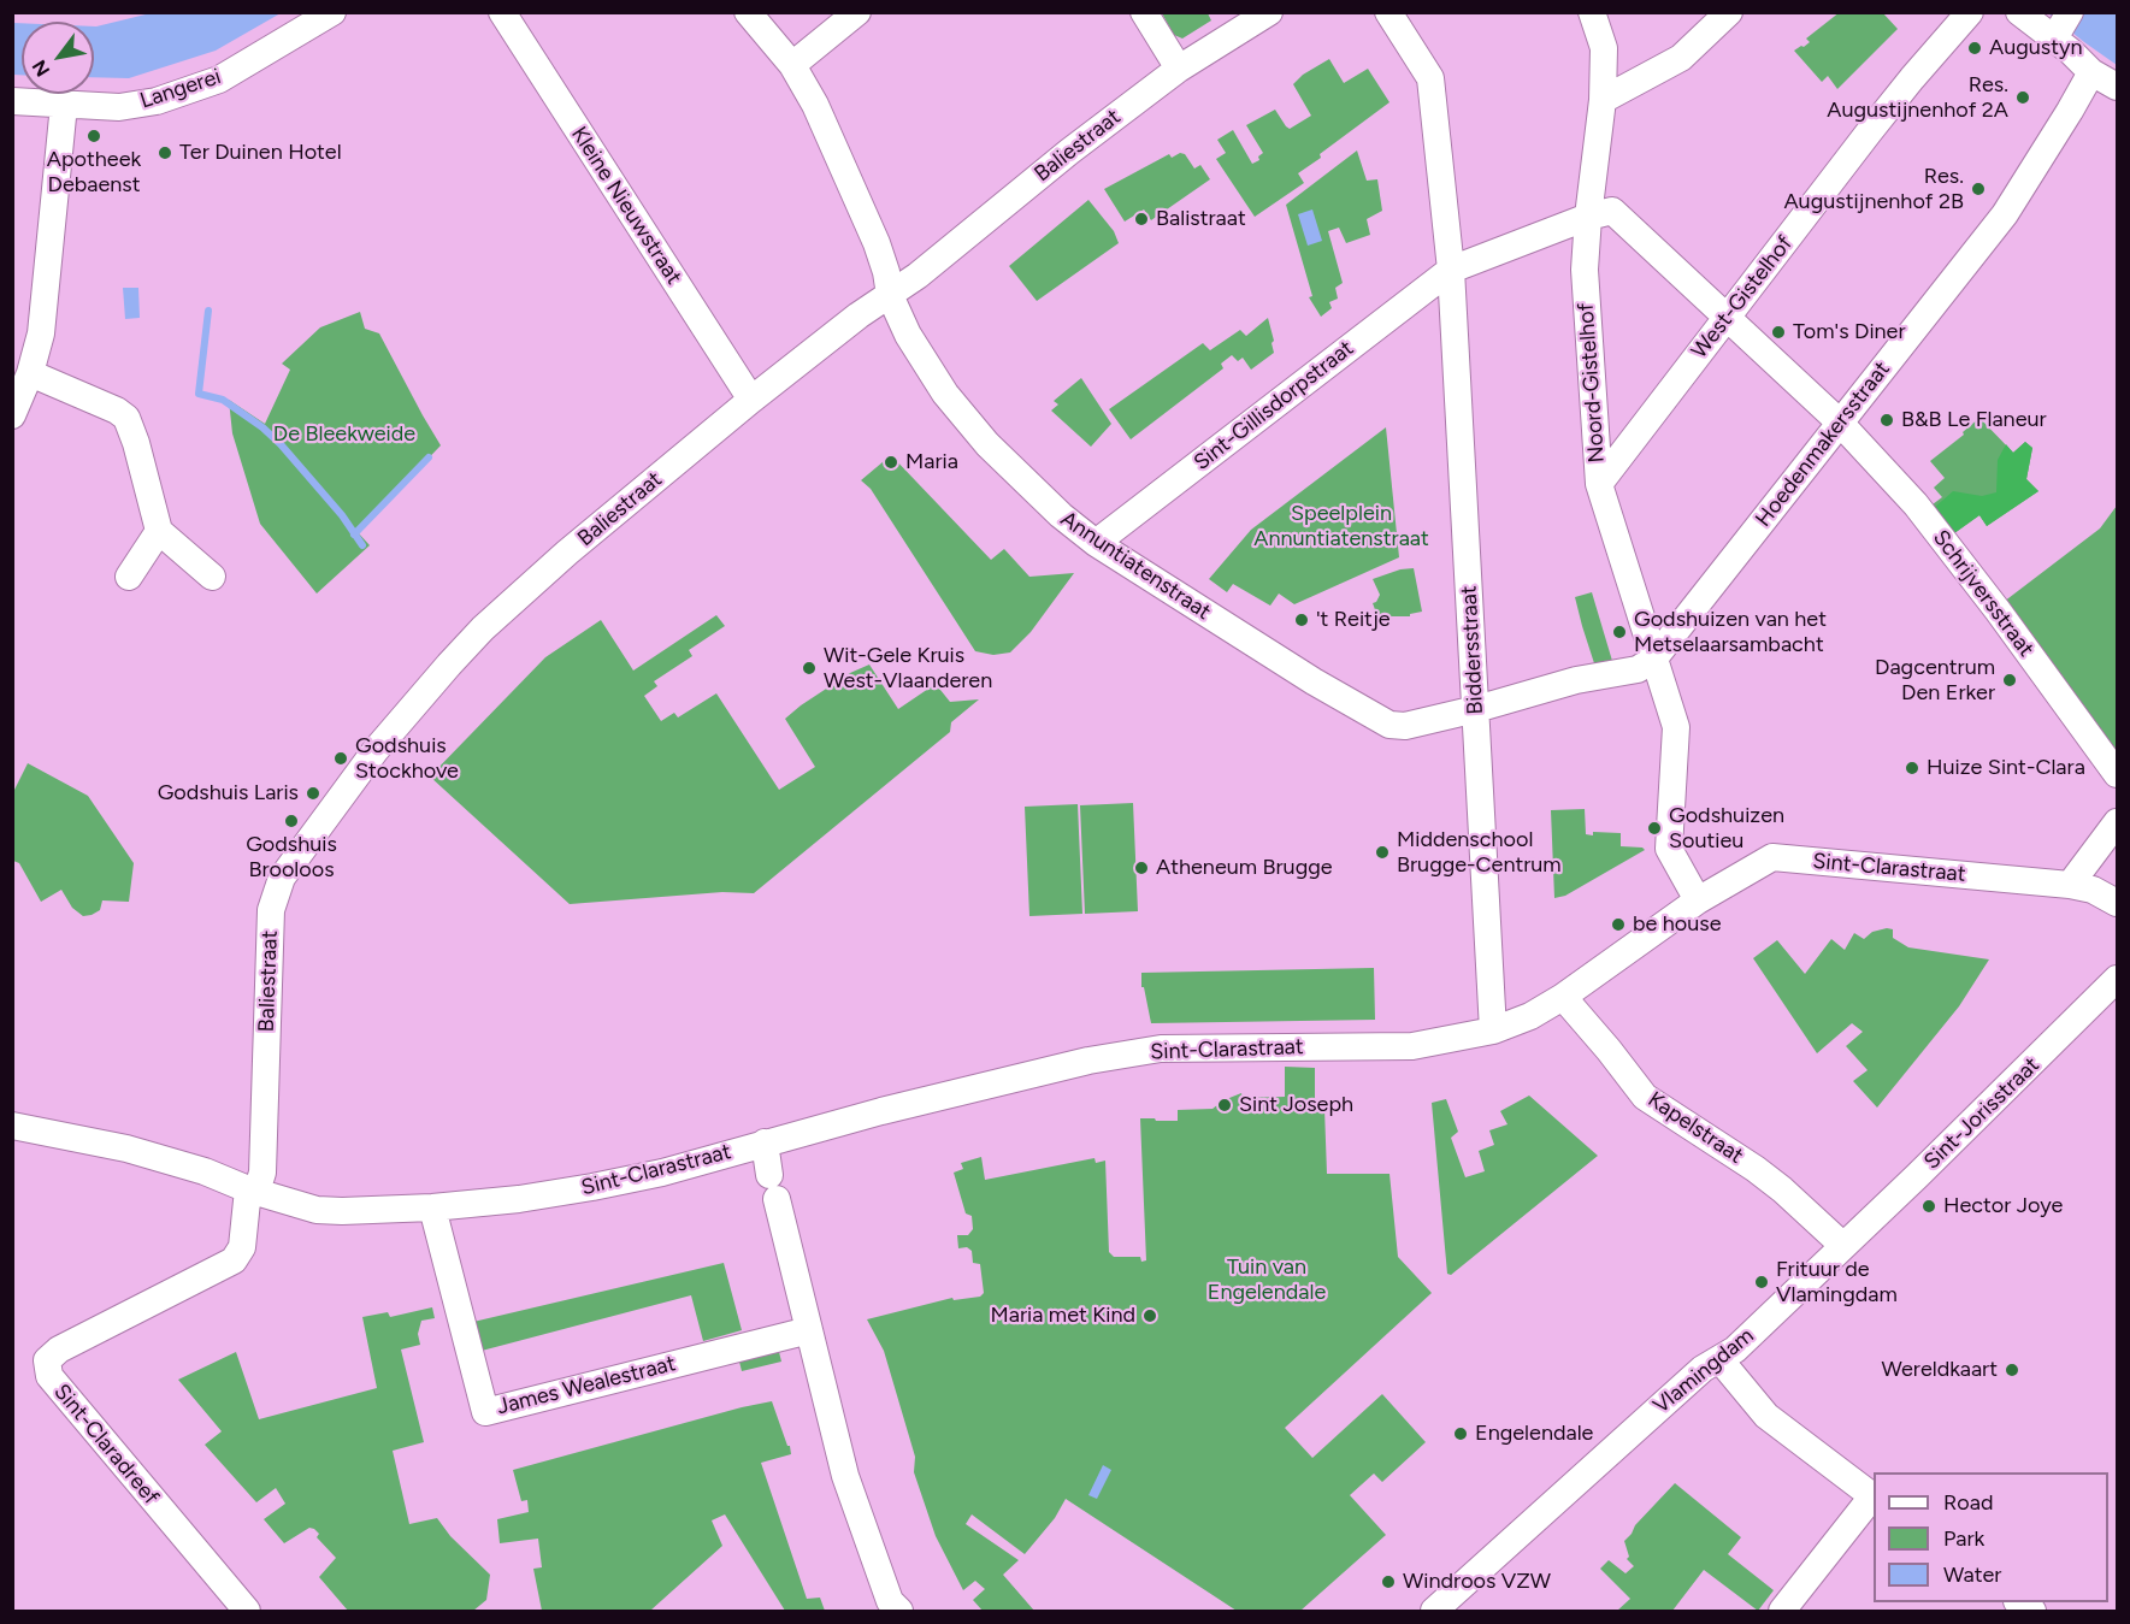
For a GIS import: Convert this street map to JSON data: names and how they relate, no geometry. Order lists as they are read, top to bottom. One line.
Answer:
{"streets":{"street":["Langerei","Baliestraat","Kleine Nieuwstraat","West-Gistelhof","Noord-Gistelhof","Sint-Gillisdorpstraat","Hoedenmakersstraat","Annuntiatenstraat","Schrijversstraat","Biddersstraat","Sint-Clarastraat","Sint-Jorisstraat","Kapelstraat","Vlamingdam","James Wealestraat","Sint-Claradreef"]},"crossings":[["Baliestraat","Kleine Nieuwstraat"],["Baliestraat","Annuntiatenstraat"],["Baliestraat","Sint-Clarastraat"],["Baliestraat","Sint-Claradreef"],["West-Gistelhof","Noord-Gistelhof"],["West-Gistelhof","Schrijversstraat"],["Noord-Gistelhof","Sint-Gillisdorpstraat"],["Noord-Gistelhof","Hoedenmakersstraat"],["Noord-Gistelhof","Schrijversstraat"],["Noord-Gistelhof","Sint-Clarastraat"],["Sint-Gillisdorpstraat","Annuntiatenstraat"],["Sint-Gillisdorpstraat","Schrijversstraat"],["Sint-Gillisdorpstraat","Biddersstraat"],["Hoedenmakersstraat","Schrijversstraat"],["Annuntiatenstraat","Biddersstraat"],["Biddersstraat","Sint-Clarastraat"],["Sint-Clarastraat","Kapelstraat"],["Sint-Clarastraat","James Wealestraat"],["Sint-Clarastraat","Sint-Claradreef"],["Sint-Jorisstraat","Kapelstraat"],["Sint-Jorisstraat","Vlamingdam"],["Kapelstraat","Vlamingdam"]],"parks":["De Bleekweide","Speelplein Annuntiatenstraat","Tuin van Engelendale"],"places":["Augustyn","Res. Augustijnenhof 2A","Apotheek Debaenst","Ter Duinen Hotel","Res. Augustijnenhof 2B","Balistraat","Tom's Diner","B&B Le Flaneur","Maria","'t Reitje","Godshuizen van het Metselaarsambacht","Wit-Gele Kruis West-Vlaanderen","Dagcentrum Den Erker","Godshuis Stockhove","Huize Sint-Clara","Godshuis Laris","Godshuis Brooloos","Godshuizen Soutieu","Middenschool Brugge-Centrum","Atheneum Brugge","be house","Sint Joseph","Hector Joye","Frituur de Vlamingdam","Maria met Kind","Wereldkaart","Engelendale","Windroos VZW"],"legend":["Road","Park","Water"],"north":"bottom left"}
